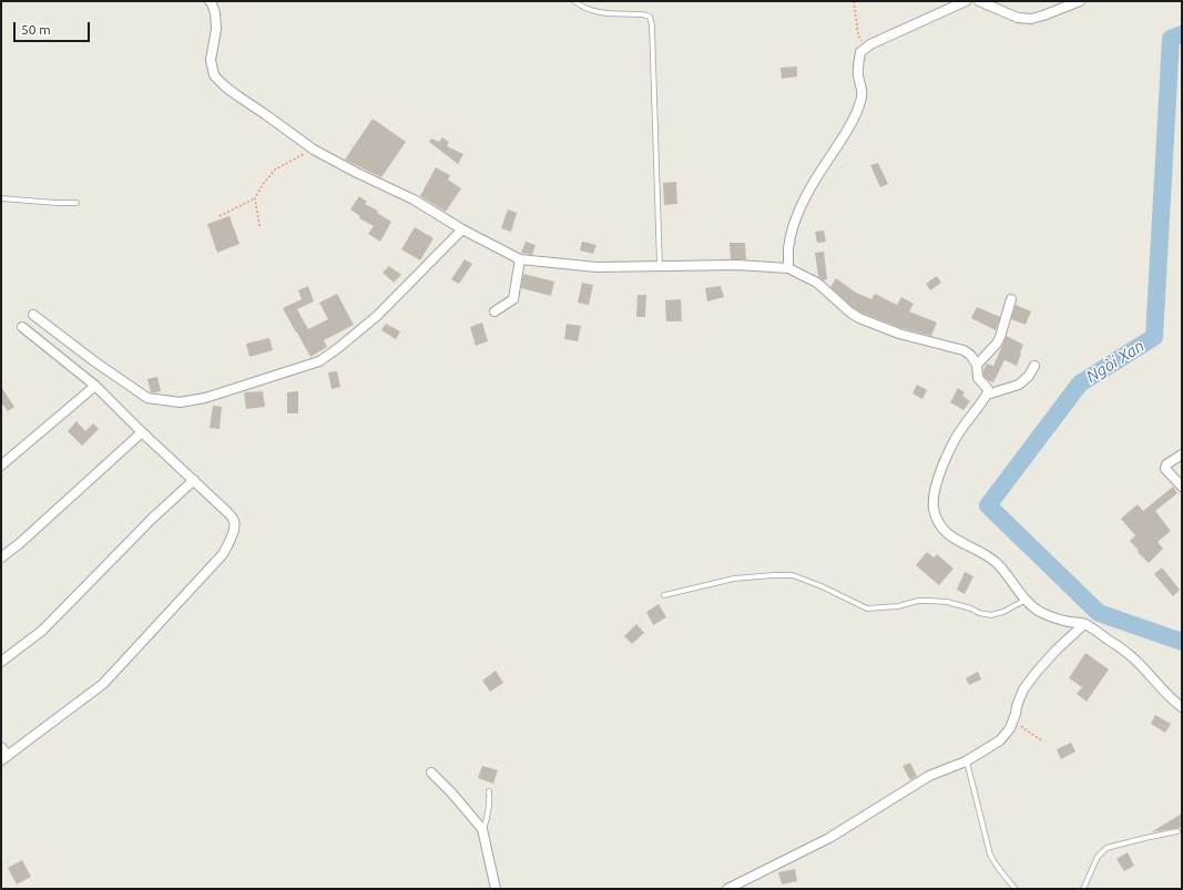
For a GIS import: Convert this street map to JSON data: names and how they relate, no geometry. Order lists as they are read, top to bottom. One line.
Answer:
{"water":["Ngòi Xan"],"scale_bar":"50 m"}
